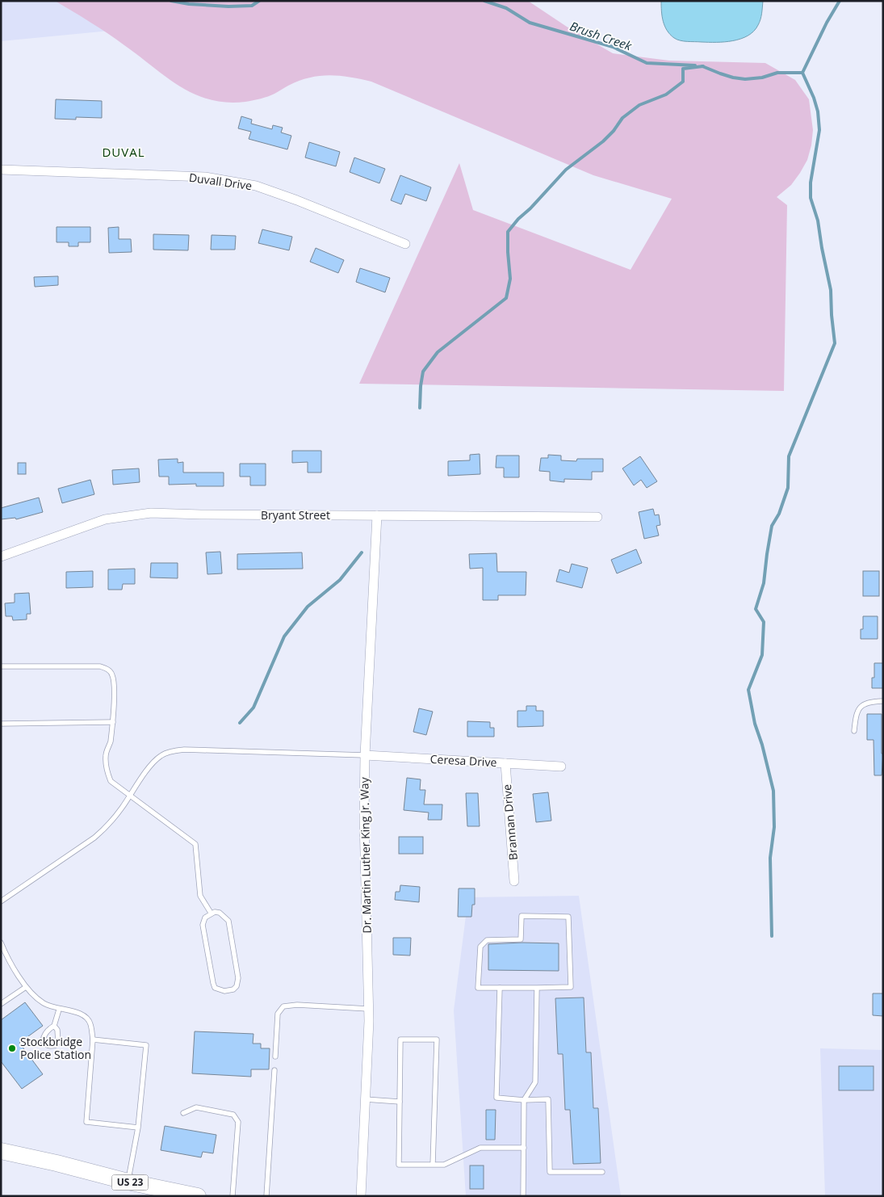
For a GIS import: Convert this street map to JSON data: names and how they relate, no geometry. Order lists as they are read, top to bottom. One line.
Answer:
{"streets":{"highway":["US 23"],"street":["Duvall Drive","Bryant Street","Ceresa Drive","Brannan Drive","Dr. Martin Luther King Jr. Way"]},"crossings":[["Bryant Street","Dr. Martin Luther King Jr. Way"],["Ceresa Drive","Brannan Drive"],["Ceresa Drive","Dr. Martin Luther King Jr. Way"]],"districts":["DUVAL"],"water":["Brush Creek"],"places":["Stockbridge Police Station"]}
